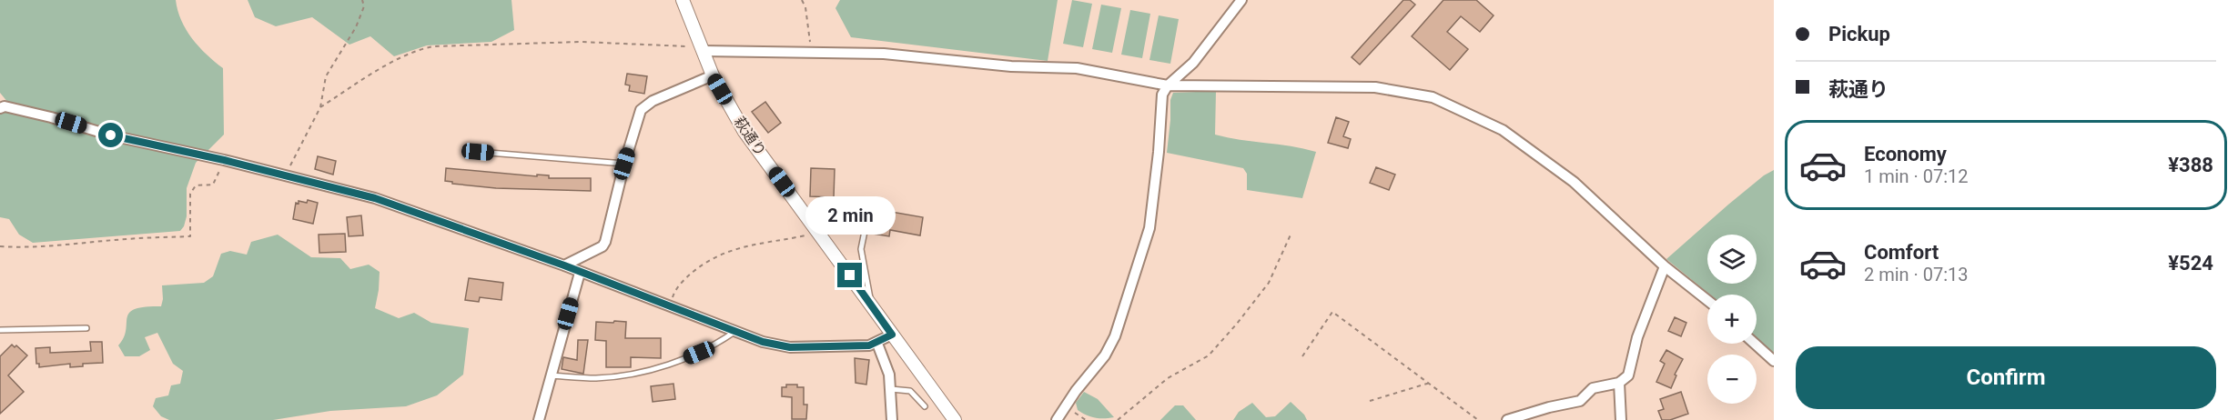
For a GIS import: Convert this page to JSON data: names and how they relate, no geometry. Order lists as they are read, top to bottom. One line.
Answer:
{"streets":{"street":["萩通り"]},"page":{"banner":["Pickup","萩通り"],"list":[{"name":"Economy","note":"1 min · 07:12","value":"¥388"},{"name":"Comfort","note":"2 min · 07:13","value":"¥524"}],"bubble":"2 min","map_buttons":["+","−"],"buttons":"Confirm"}}
